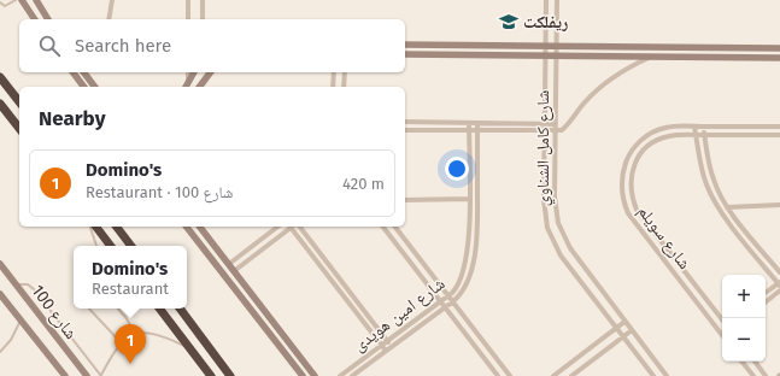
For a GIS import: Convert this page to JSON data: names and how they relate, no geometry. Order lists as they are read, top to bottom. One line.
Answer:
{"streets":{"street":["شارع كامل الشناوي","شارع سويلم","شارع 100","شارع امين هويدى"]},"places":{"school or university":["ريفلكت"]},"page":{"search":"Search here","heading":"Nearby","list":[{"mark":"1","name":"Domino's","note":"Restaurant · شارع 100","value":"420 m"}],"popup":["Domino's","Restaurant"],"map_buttons":["+","−"],"pins":"1"}}
